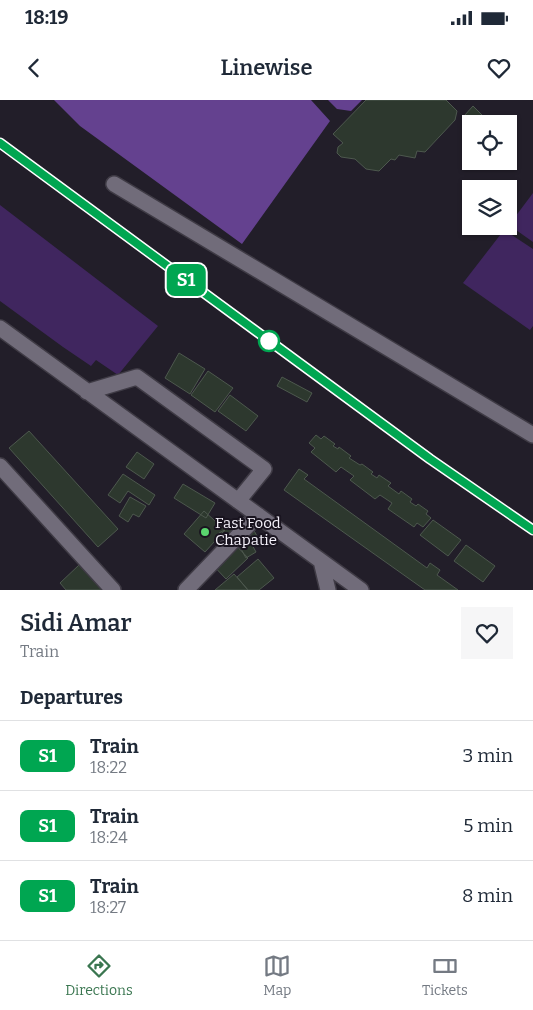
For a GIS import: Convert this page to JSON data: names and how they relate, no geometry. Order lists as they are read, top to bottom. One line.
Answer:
{"places":["Fast Food Chapatie"],"page":{"status":"18:19","header":"Linewise","on_map":"S1","heading":[["Sidi Amar","Train"],"Departures"],"list":[{"mark":"S1","name":"Train","note":"18:22","value":"3 min"},{"mark":"S1","name":"Train","note":"18:24","value":"5 min"},{"mark":"S1","name":"Train","note":"18:27","value":"8 min"}],"tabs":["Directions","Map","Tickets"]}}
